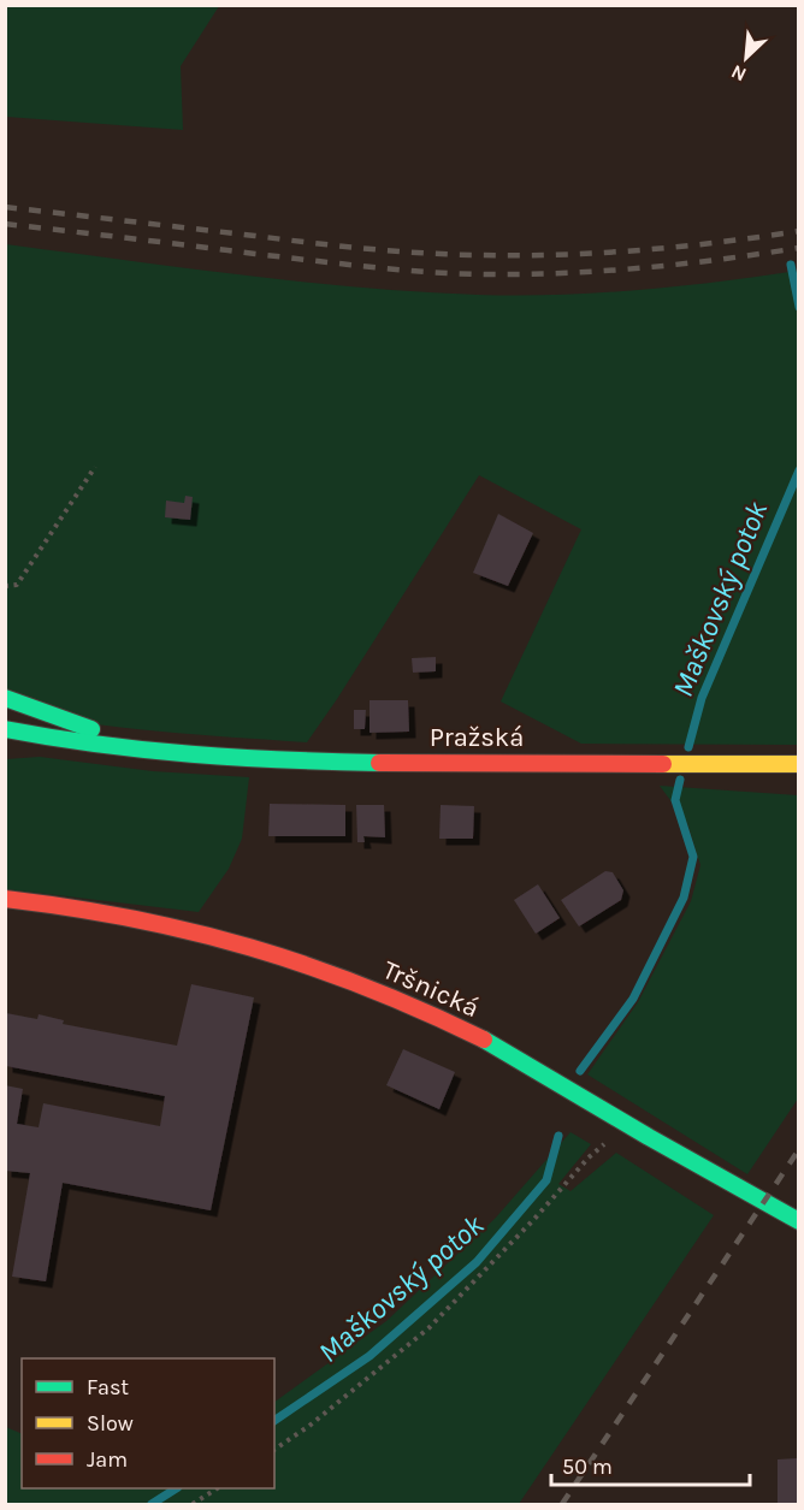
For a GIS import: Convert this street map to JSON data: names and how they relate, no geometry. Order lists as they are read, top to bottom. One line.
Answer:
{"streets":{"street":["Pražská","Tršnická"]},"water":["Maškovský potok"],"legend":["Fast","Slow","Jam"],"scale_bar":"50 m","north":"bottom left"}
